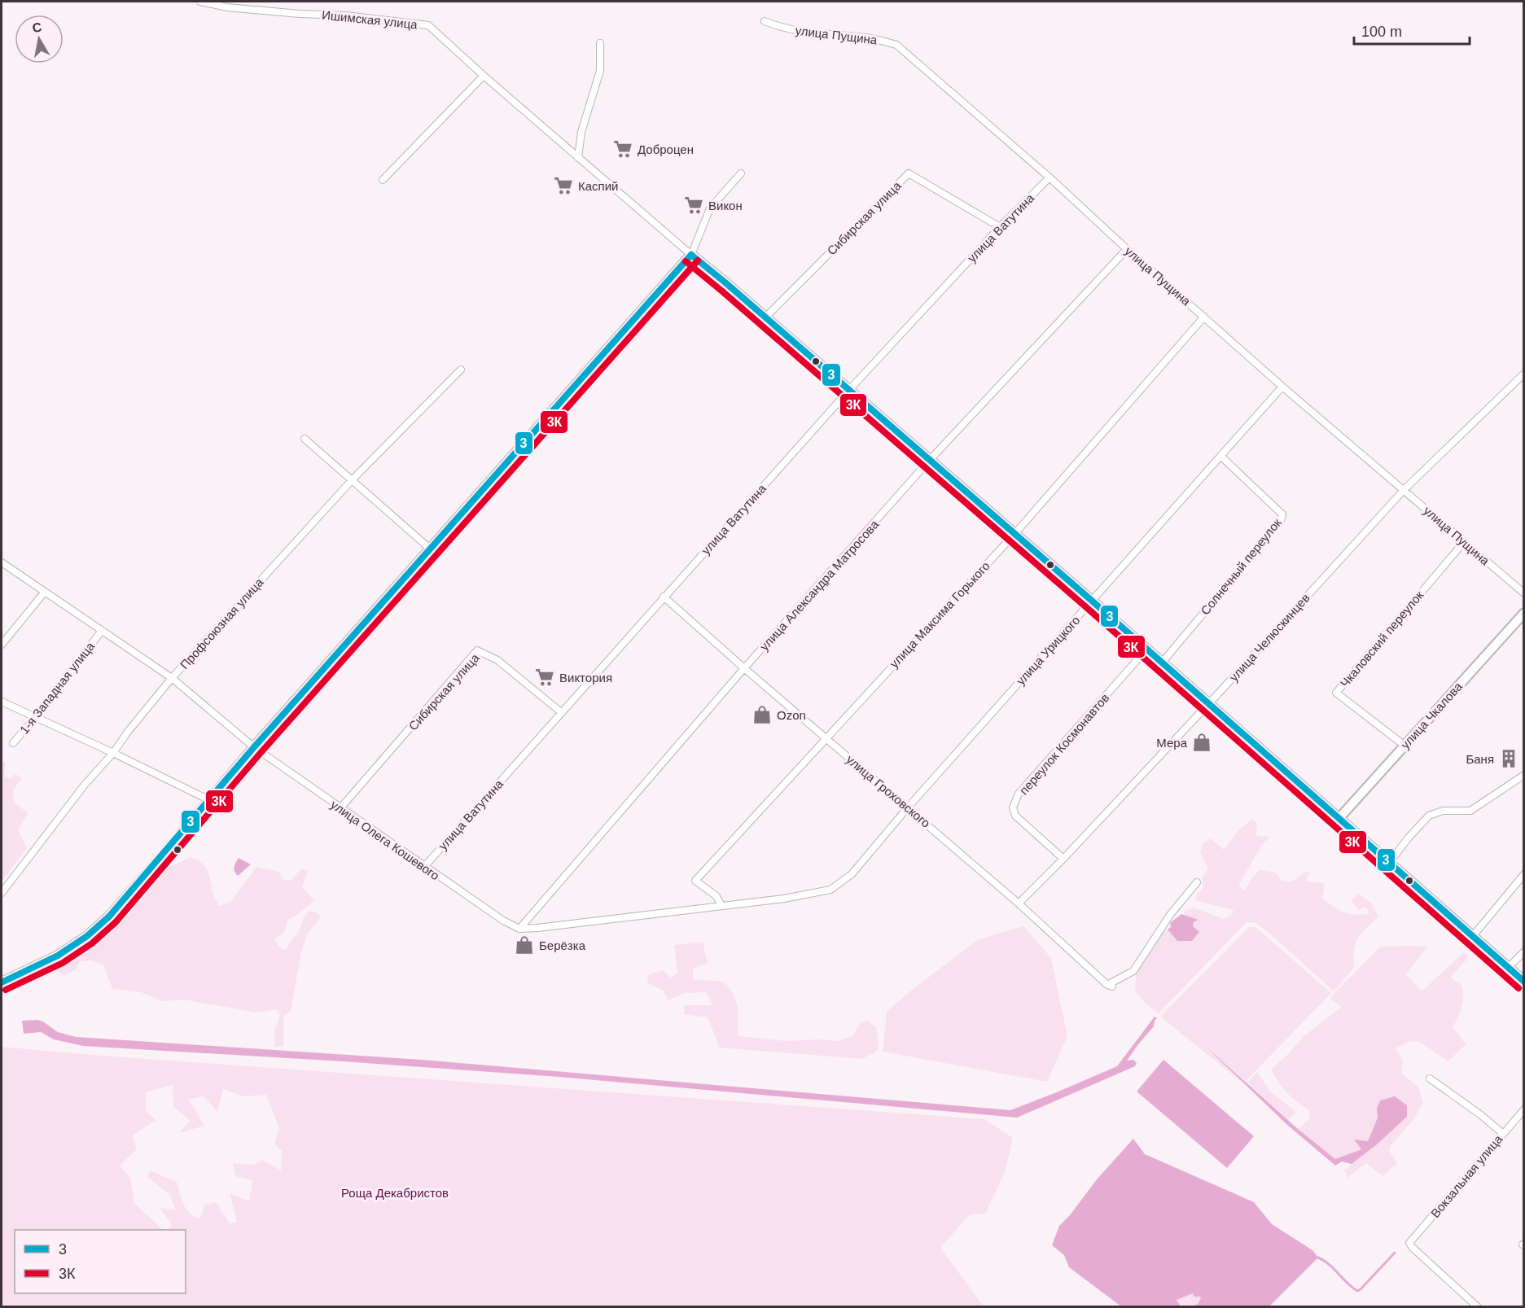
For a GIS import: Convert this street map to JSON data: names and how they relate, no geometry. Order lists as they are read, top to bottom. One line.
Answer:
{"streets":{"main road":["Ишимская улица","улица Чкалова"],"street":["улица Пущина","Сибирская улица","улица Ватутина","Солнечный переулок","улица Александра Матросова","улица Максима Горького","Профсоюзная улица","улица Челюскинцев","Чкаловский переулок","улица Урицкого","1-я Западная улица","переулок Космонавтов","улица Гроховского","улица Олега Кошевого","Вокзальная улица"]},"crossings":[["Ишимская улица","Сибирская улица"],["Ишимская улица","улица Ватутина"],["Ишимская улица","Солнечный переулок"],["Ишимская улица","улица Александра Матросова"],["Ишимская улица","улица Максима Горького"],["Ишимская улица","улица Челюскинцев"],["Ишимская улица","улица Урицкого"],["Ишимская улица","улица Чкалова"],["Ишимская улица","переулок Космонавтов"],["улица Пущина","улица Ватутина"],["улица Пущина","улица Александра Матросова"],["улица Пущина","улица Максима Горького"],["улица Пущина","улица Челюскинцев"],["улица Пущина","Чкаловский переулок"],["улица Пущина","улица Урицкого"],["Сибирская улица","улица Ватутина"],["Сибирская улица","улица Олега Кошевого"],["улица Ватутина","улица Гроховского"],["улица Ватутина","улица Олега Кошевого"],["Солнечный переулок","улица Урицкого"],["улица Александра Матросова","улица Гроховского"],["улица Александра Матросова","улица Олега Кошевого"],["улица Максима Горького","улица Урицкого"],["улица Максима Горького","улица Гроховского"],["Профсоюзная улица","улица Олега Кошевого"],["улица Челюскинцев","переулок Космонавтов"],["улица Челюскинцев","улица Гроховского"],["Чкаловский переулок","улица Чкалова"],["улица Урицкого","улица Гроховского"],["1-я Западная улица","улица Олега Кошевого"]],"parks":["Роща Декабристов"],"places":{"supermarket":["Доброцен","Каспий","Викон","Виктория"],"shop":["Ozon","Мера","Берёзка"],"building":["Баня"]},"lines":["transit line 3","transit line 3К"],"legend":["3","3К"],"scale_bar":"100 m","north":"top"}
